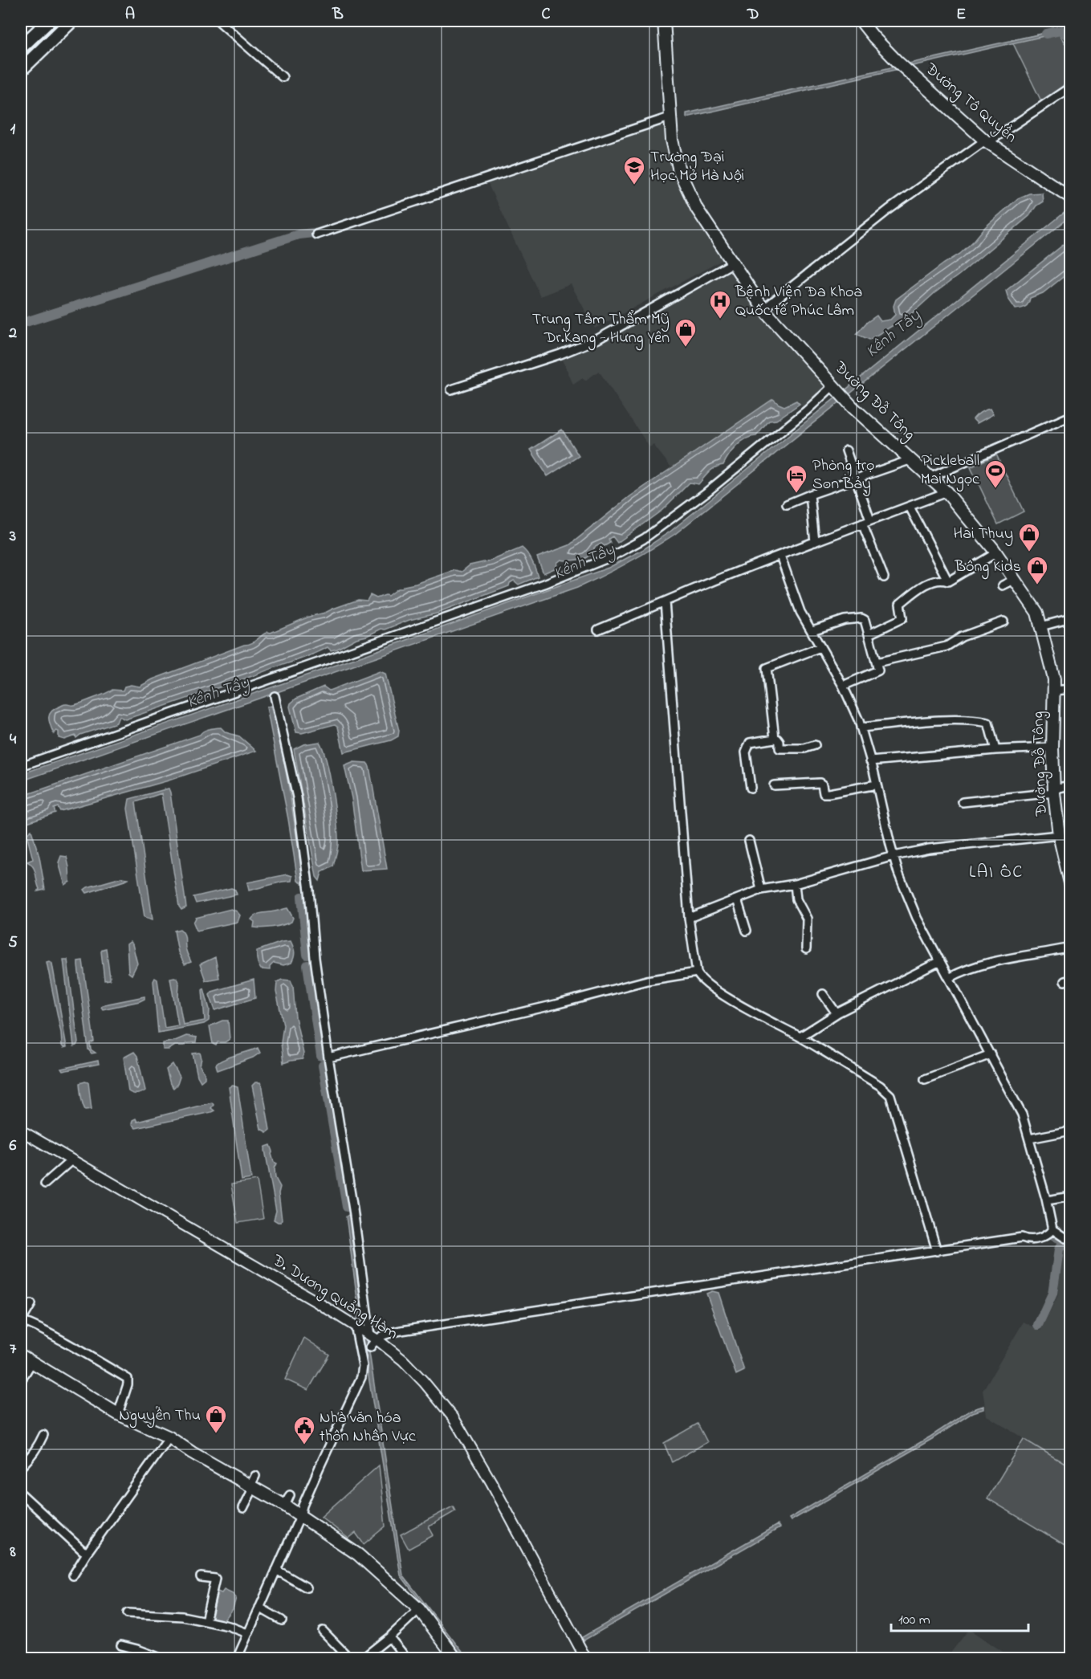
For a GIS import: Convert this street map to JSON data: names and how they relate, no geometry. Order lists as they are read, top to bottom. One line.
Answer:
{"streets":{"main road":["Đường Tô Quyền","Đường Đỗ Tông"],"street":["Đ. Dương Quảng Hàm"]},"districts":["LAI ỐC"],"water":["Kênh Tây"],"places":{"school or university":["Trường Đại Học Mở Hà Nội"],"hospital":["Bệnh Viện Đa Khoa Quốc tế Phúc Lâm"],"shop":["Trung Tâm Thẩm Mỹ Dr.Kang - Hưng Yên","Hai Thuy","Bông Kids","Nguyễn Thu"],"sports":["Pickleball Mai Ngọc"],"hotel":["Phòng trọ Son Bảy"],"public building":["Nhà văn hóa thôn Nhân Vực"]},"scale_bar":"100 m","grid":{"columns":["A","B","C","D","E"],"rows":["1","2","3","4","5","6","7","8"]}}
